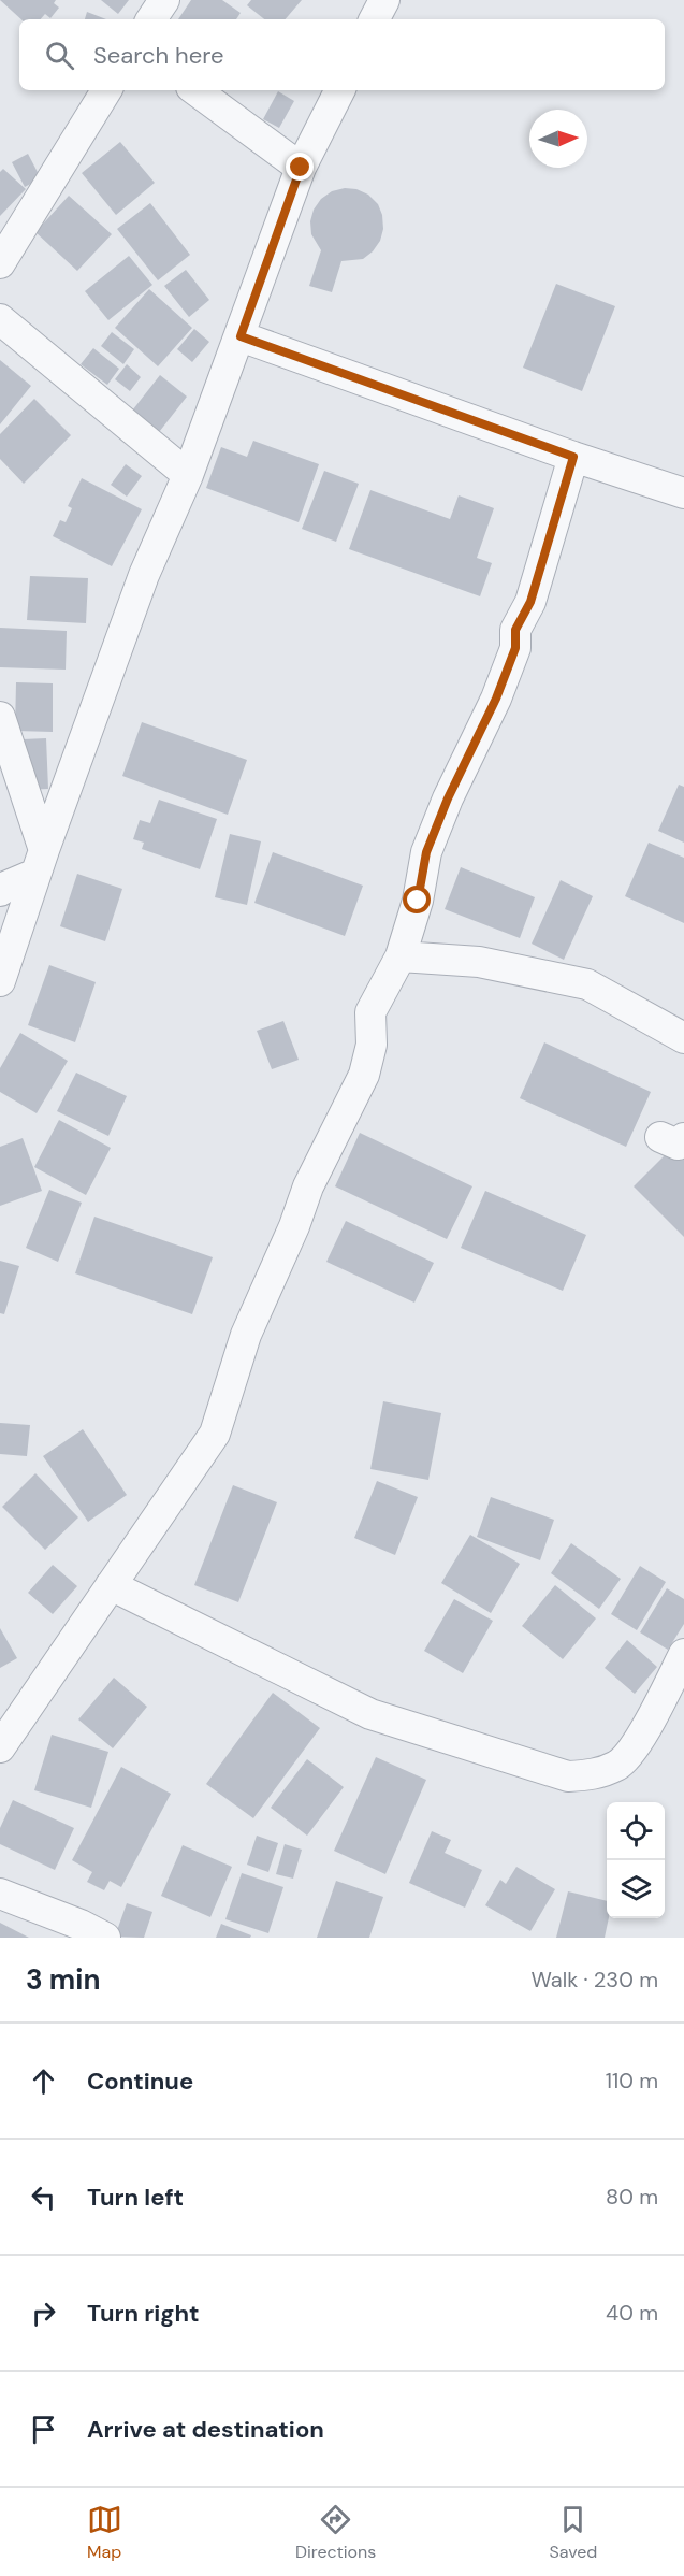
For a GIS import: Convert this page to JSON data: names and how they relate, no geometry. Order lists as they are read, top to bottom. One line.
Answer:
{"north":"right","page":{"search":"Search here","heading":["3 min","Walk · 230 m"],"list":[["Continue","110 m"],["Turn left","80 m"],["Turn right","40 m"],"Arrive at destination"],"nav":["Map","Directions","Saved"]}}
